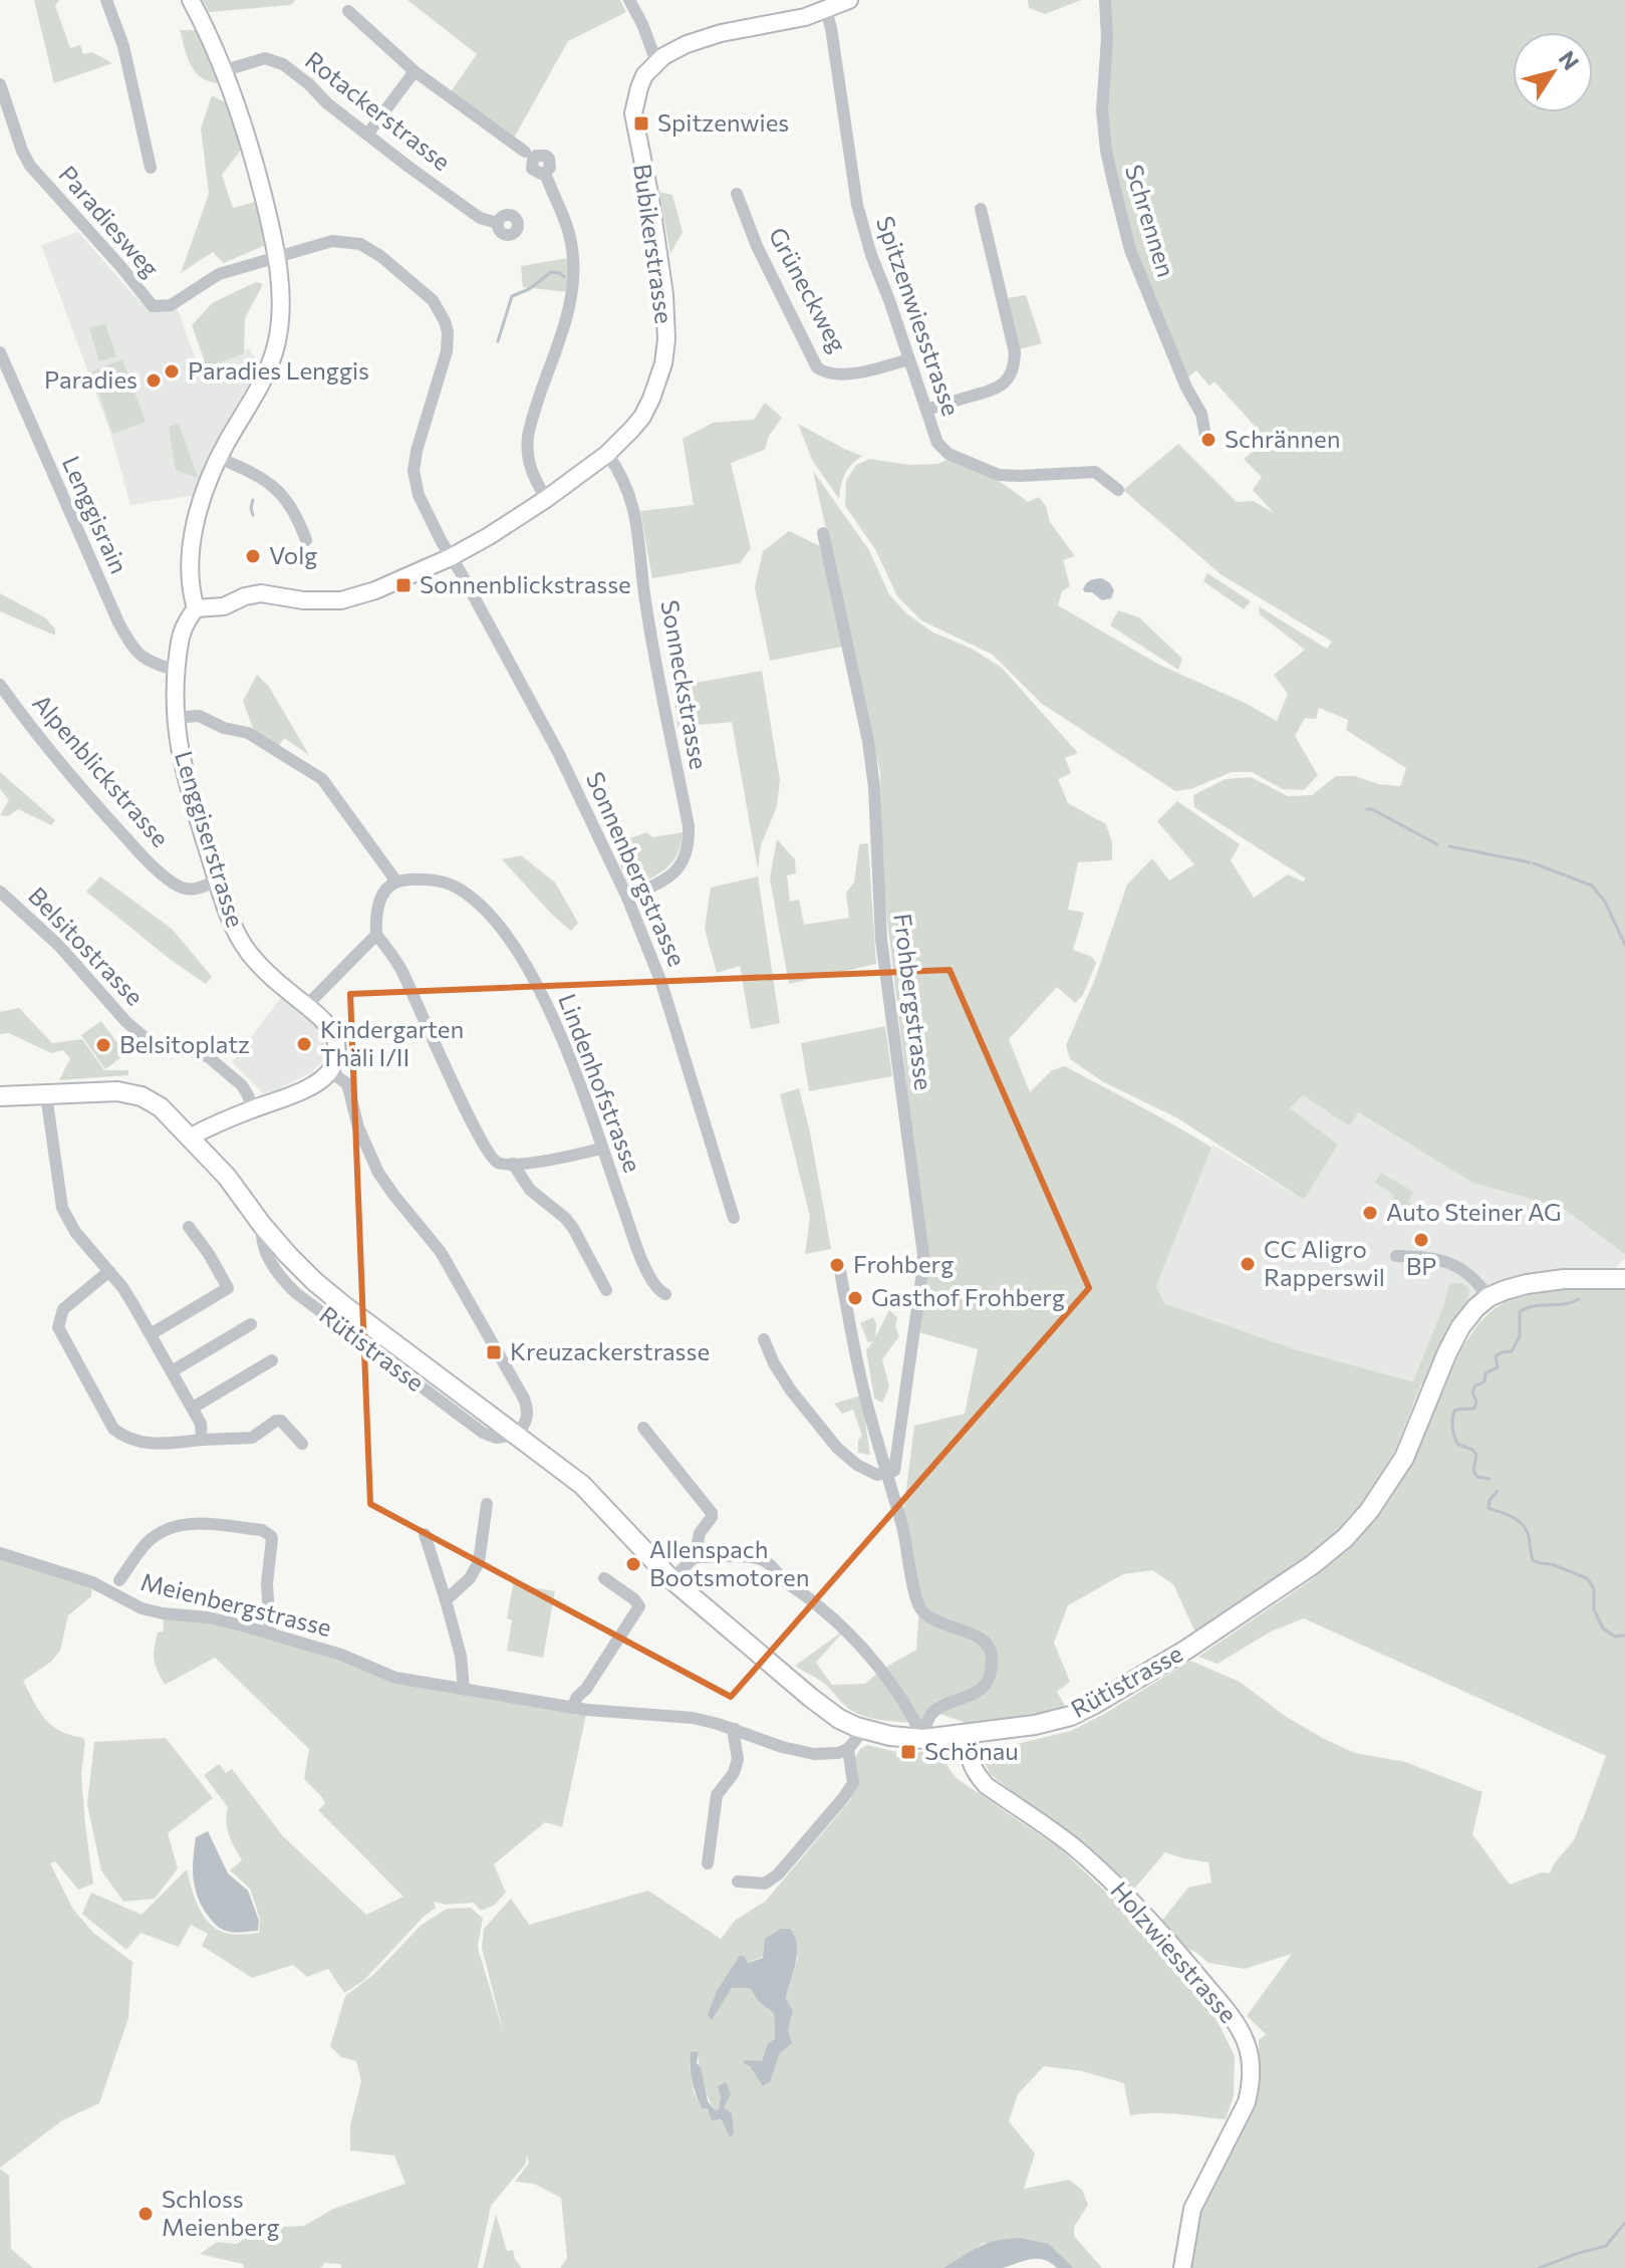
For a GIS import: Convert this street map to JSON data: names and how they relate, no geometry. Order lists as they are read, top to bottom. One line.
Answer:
{"streets":{"main road":["Rütistrasse"],"street":["Rotackerstrasse","Schrennen","Paradiesweg","Bubikerstrasse","Grüneckweg","Spitzenwiesstrasse","Lenggisrain","Sonneckstrasse","Alpenblickstrasse","Lenggiserstrasse","Sonnenbergstrasse","Belsitostrasse","Frohbergstrasse","Lindenhofstrasse","Meienbergstrasse","Holzwiesstrasse"]},"crossings":[["Bubikerstrasse","Sonneckstrasse"],["Bubikerstrasse","Lenggiserstrasse"],["Bubikerstrasse","Sonnenbergstrasse"],["Grüneckweg","Spitzenwiesstrasse"],["Lenggisrain","Lenggiserstrasse"],["Sonneckstrasse","Sonnenbergstrasse"],["Alpenblickstrasse","Lenggiserstrasse"],["Rütistrasse","Holzwiesstrasse"]],"places":{"transit":["Spitzenwies","Sonnenblickstrasse","Kreuzackerstrasse","Schönau"],"other":["Paradies Lenggis","Paradies","Schrännen","Volg","Kindergarten Thäli I/II","Belsitoplatz","Auto Steiner AG","BP","CC Aligro Rapperswil","Frohberg","Gasthof Frohberg","Allenspach Bootsmotoren","Schloss Meienberg"]},"north":"top right"}
